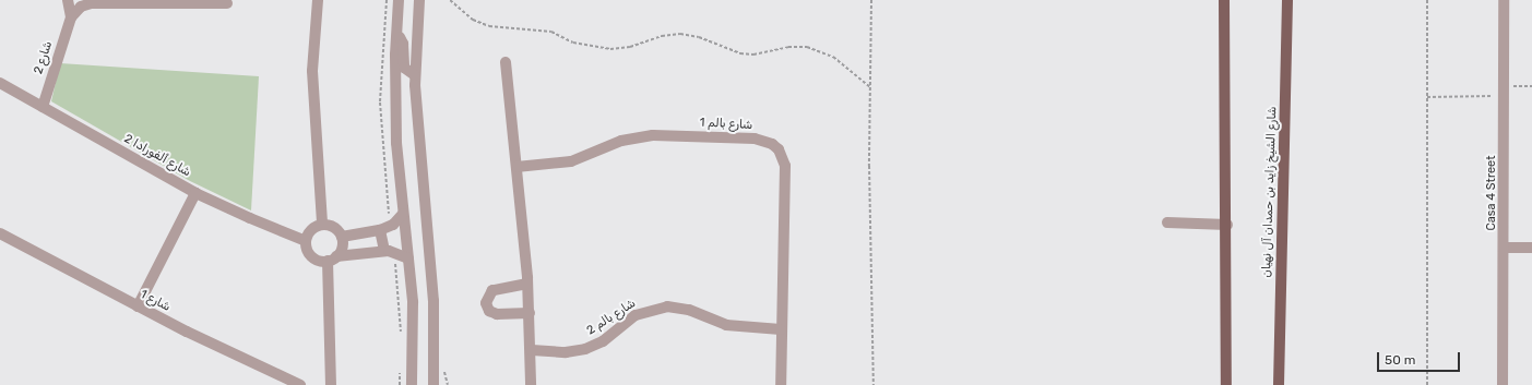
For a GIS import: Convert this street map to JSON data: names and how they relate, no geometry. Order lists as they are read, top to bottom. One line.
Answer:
{"streets":{"main road":["شارع الشيخ زايد بن حمدان آل نهيان"],"street":["شارع 2","شارع بالم 1","شارع ألفورادا 2","Casa 4 Street","شارع 1","شارع بالم 2"]},"crossings":[["شارع 2","شارع ألفورادا 2"],["شارع بالم 1","شارع بالم 2"]],"scale_bar":"50 m"}
